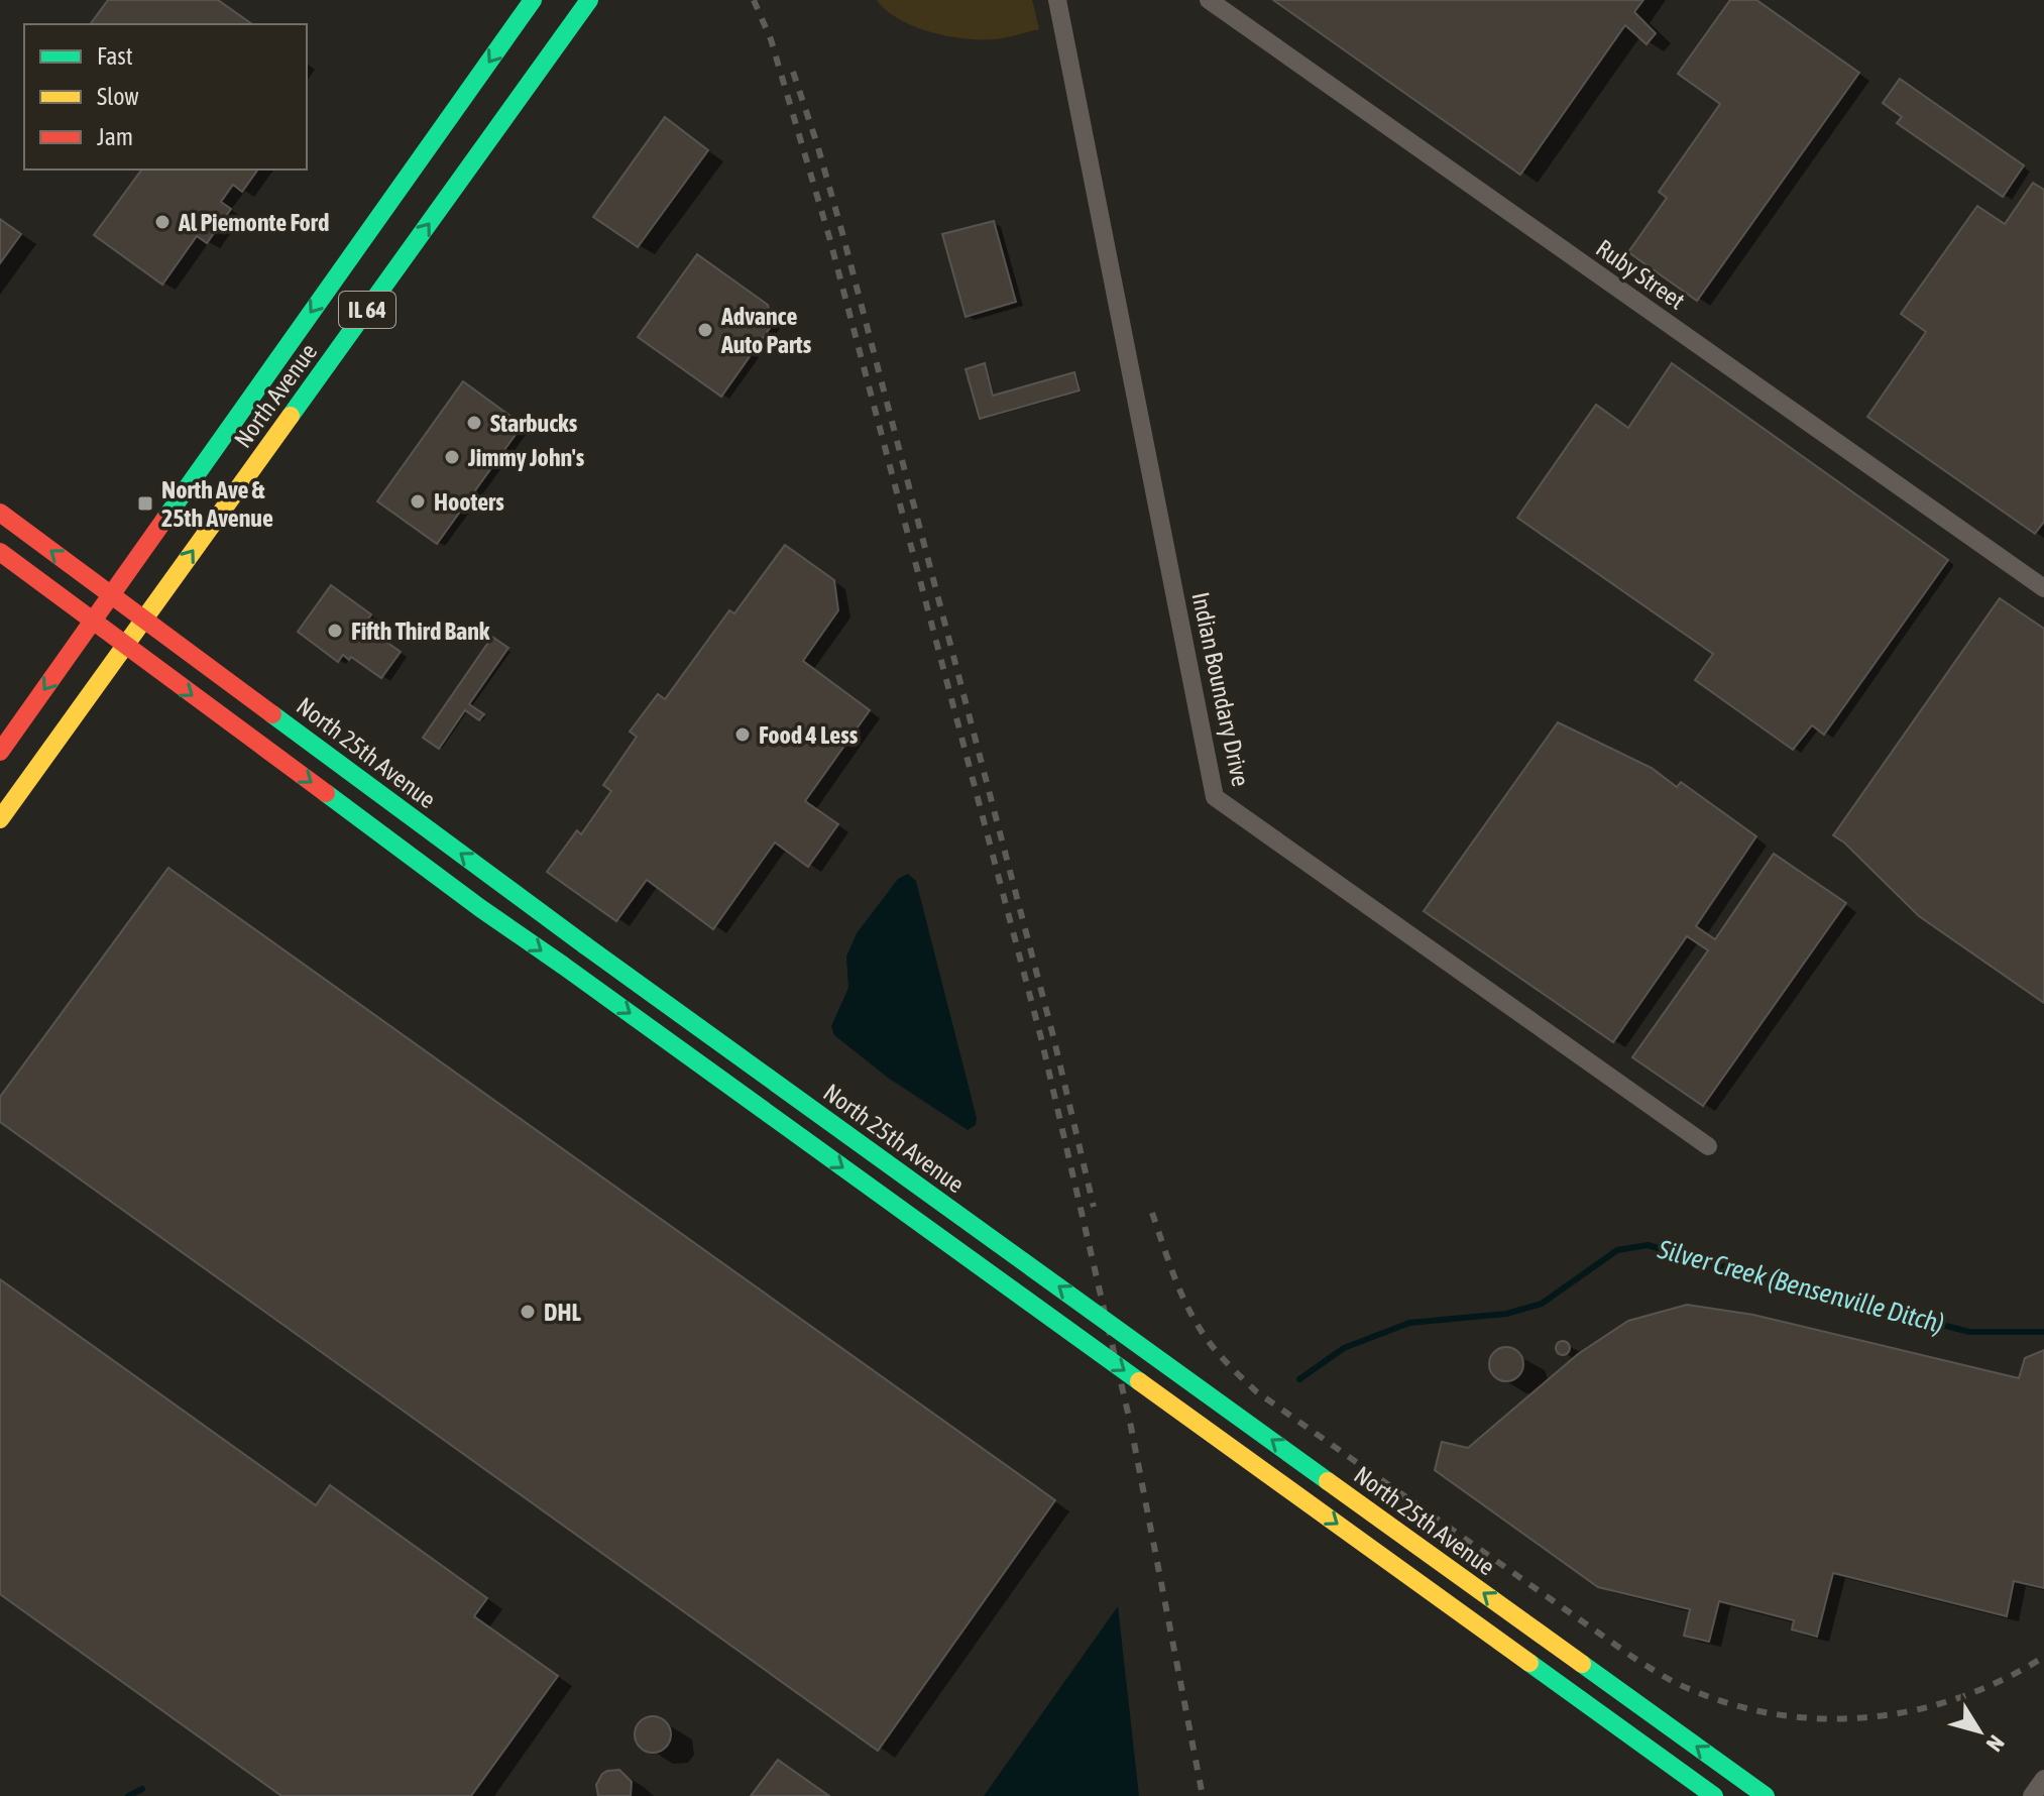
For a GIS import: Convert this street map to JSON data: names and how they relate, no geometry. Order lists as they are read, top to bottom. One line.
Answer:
{"streets":{"main road":["IL 64","North Avenue","North 25th Avenue"],"street":["Ruby Street","Indian Boundary Drive"]},"crossings":[["North Avenue","North 25th Avenue"]],"water":["Silver Creek (Bensenville Ditch)"],"places":{"other":["Al Piemonte Ford","Advance Auto Parts","Starbucks","Jimmy John's","Hooters","Fifth Third Bank","Food 4 Less","DHL"],"transit":["North Ave & 25th Avenue"]},"legend":["Fast","Slow","Jam"],"north":"bottom right"}
